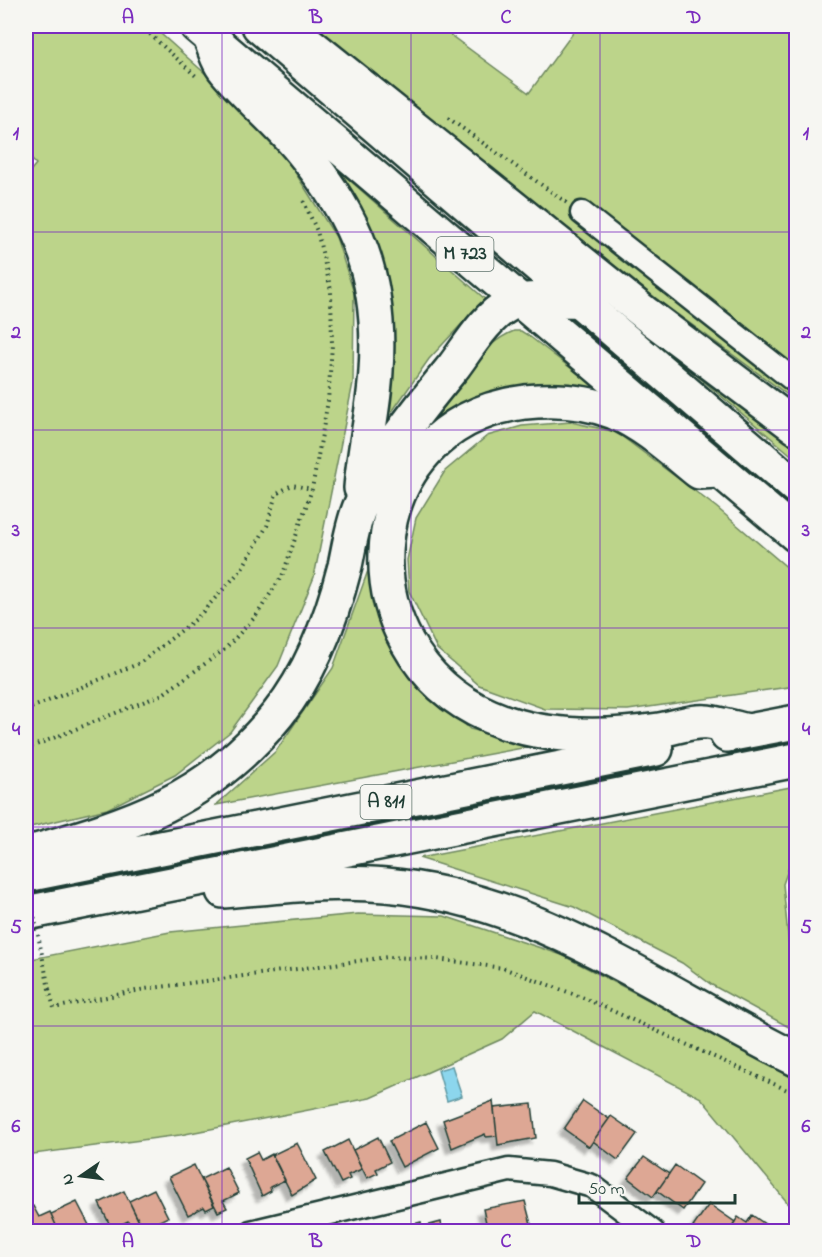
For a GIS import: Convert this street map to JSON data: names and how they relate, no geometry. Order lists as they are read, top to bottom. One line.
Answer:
{"streets":{"main road":["M 723","A 811"]},"scale_bar":"50 m","north":"left","grid":{"columns":["A","B","C","D"],"rows":["1","2","3","4","5","6"]}}
